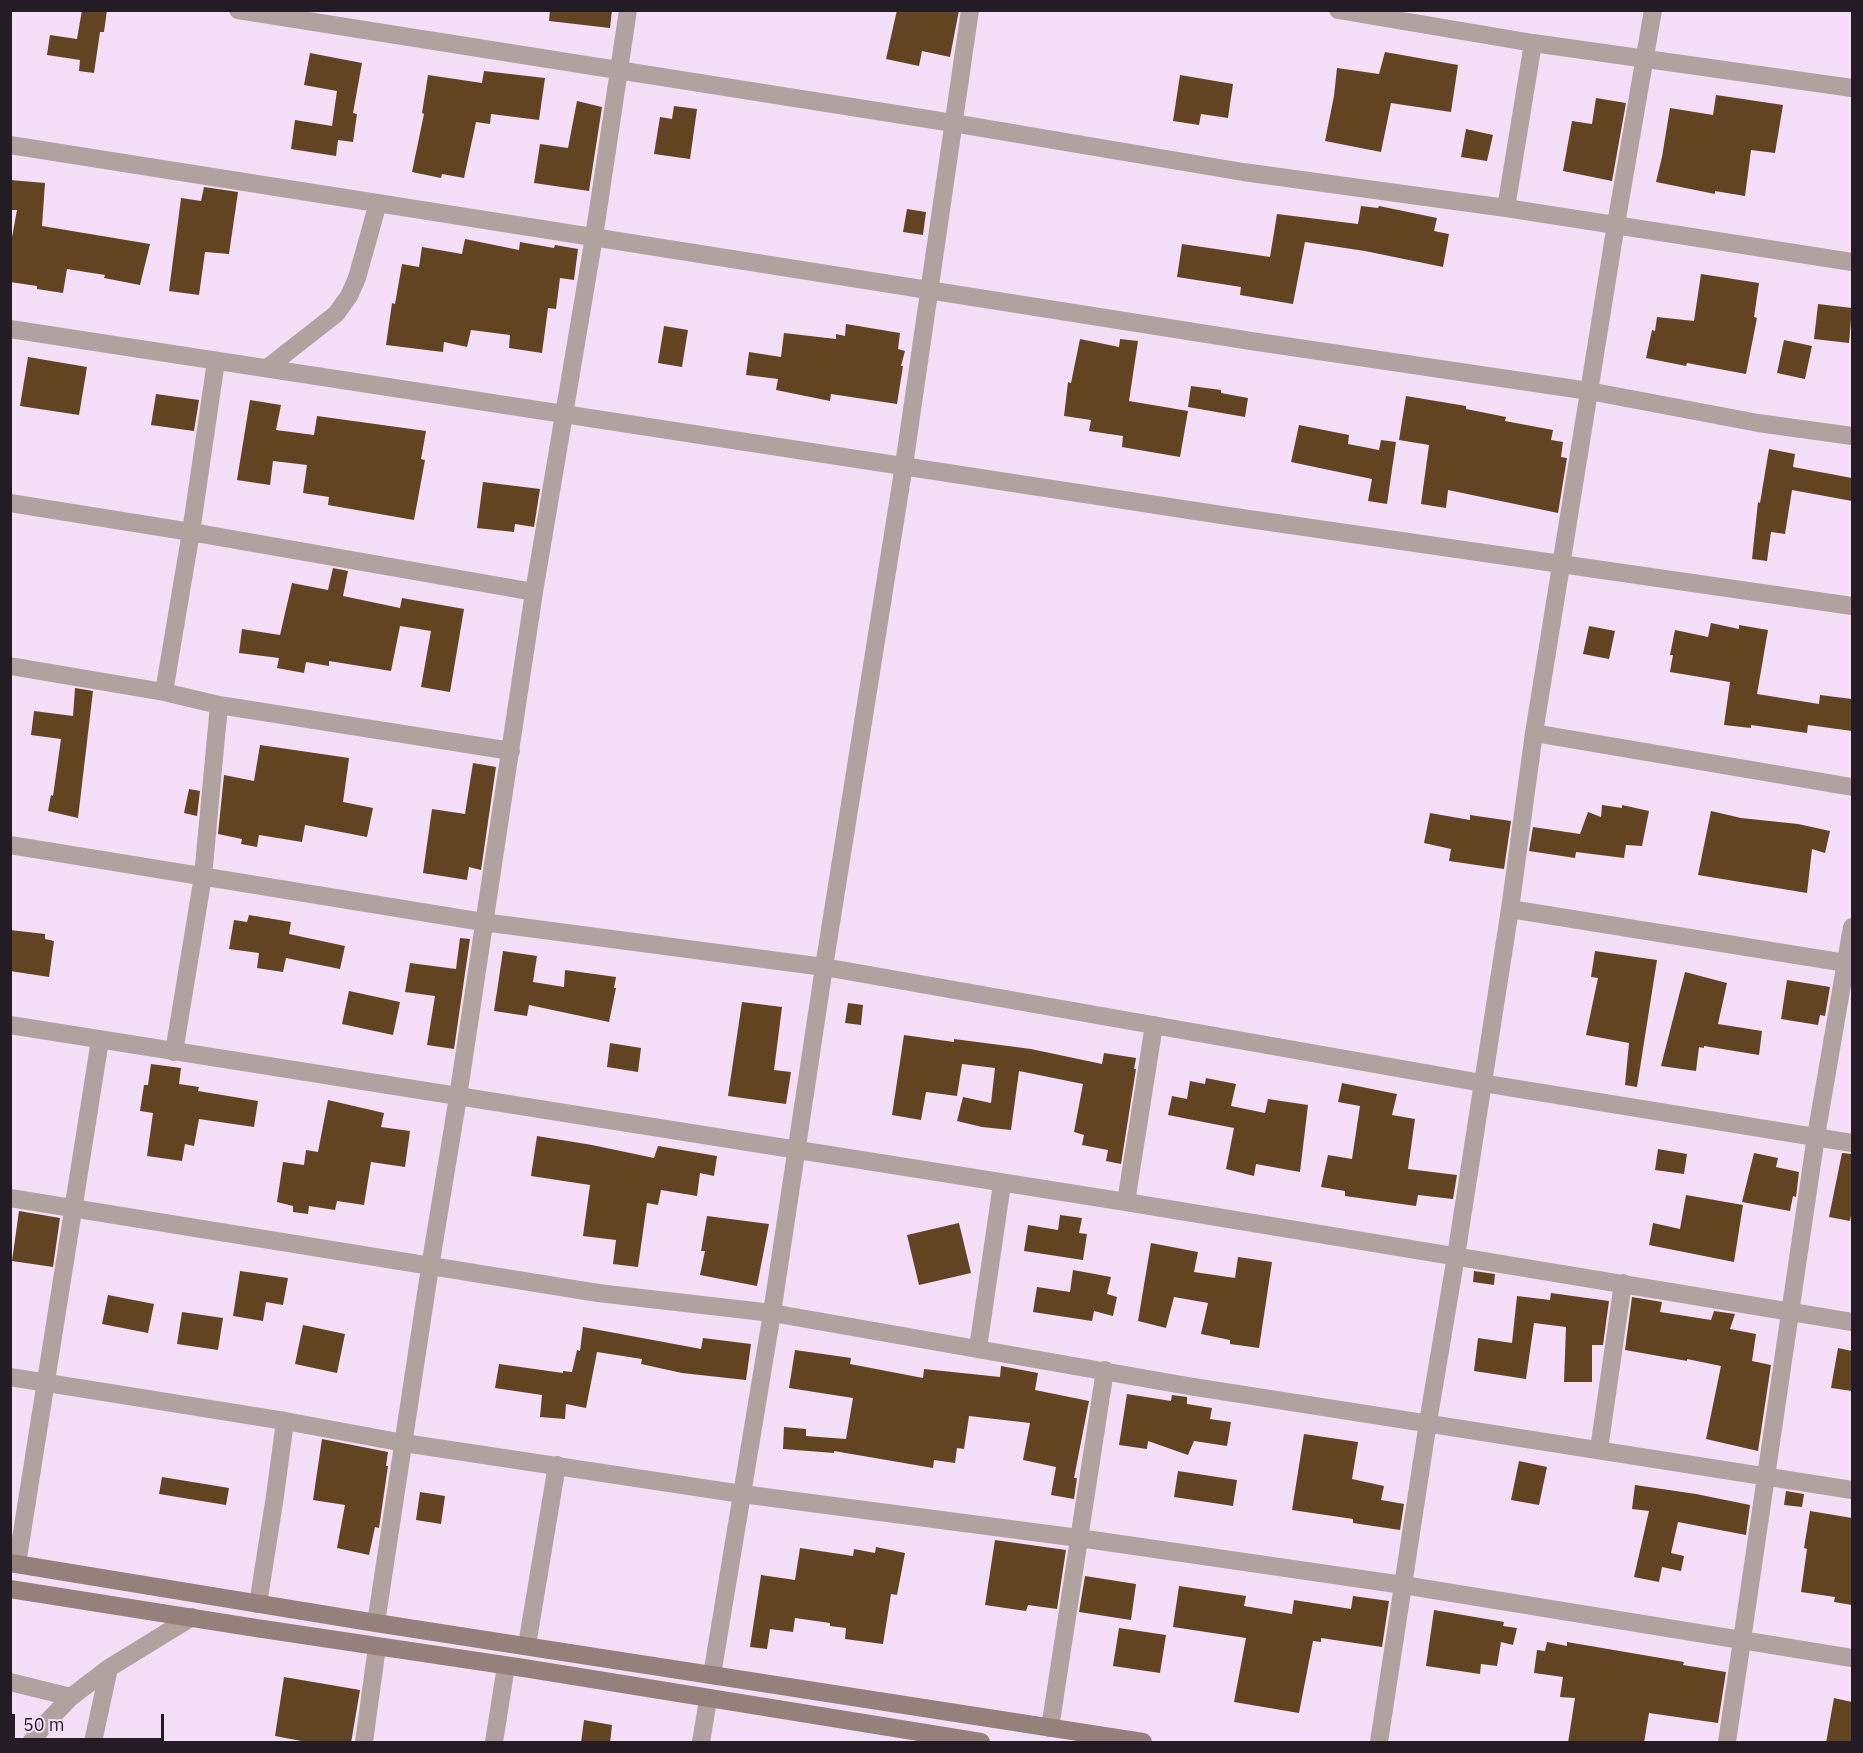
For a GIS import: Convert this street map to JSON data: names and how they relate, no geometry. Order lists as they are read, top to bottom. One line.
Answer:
{"scale_bar":"50 m"}
